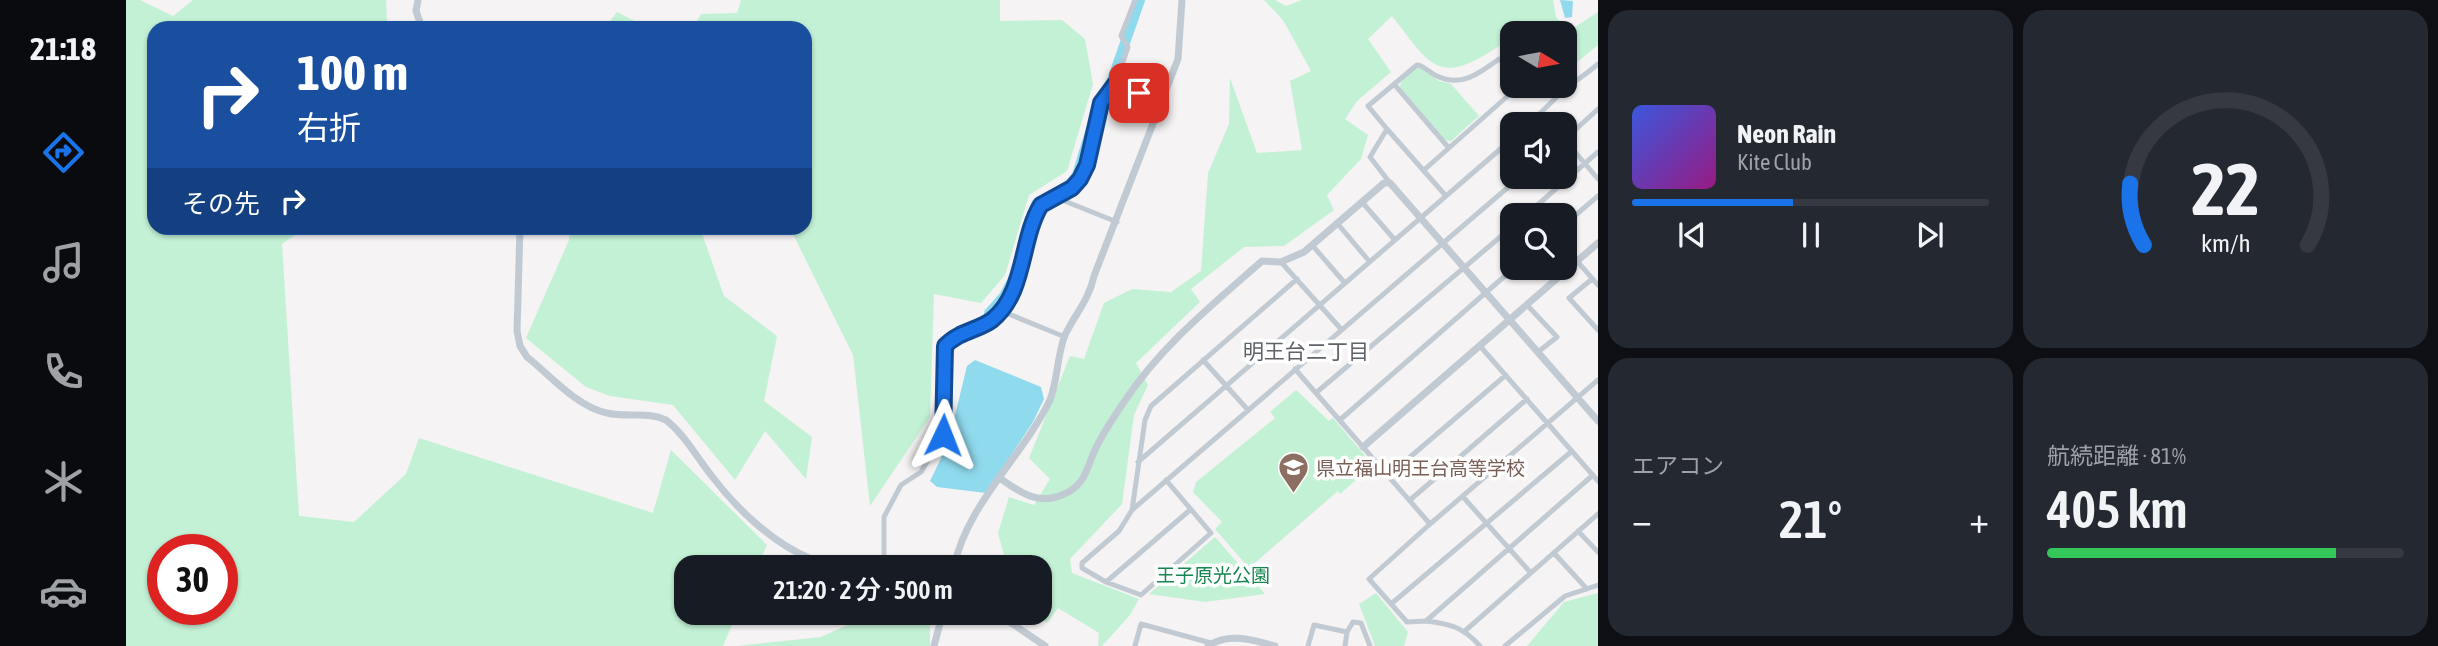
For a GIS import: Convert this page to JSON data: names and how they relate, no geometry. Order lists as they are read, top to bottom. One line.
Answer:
{"districts":["明王台二丁目"],"parks":["王子原光公園"],"places":{"school or university":["県立福山明王台高等学校"]},"north":"right","page":{"tabs":"21:18","turn":["100 m","右折"],"song":["Neon Rain","Kite Club"],"then":"その先","tile":["エアコン",["航続距離 · 81%","405 km"]],"heat":["−","21°","+"],"limit":"30","trip":"21:20 · 2 分 · 500 m","gauge":["22","km/h"]}}
